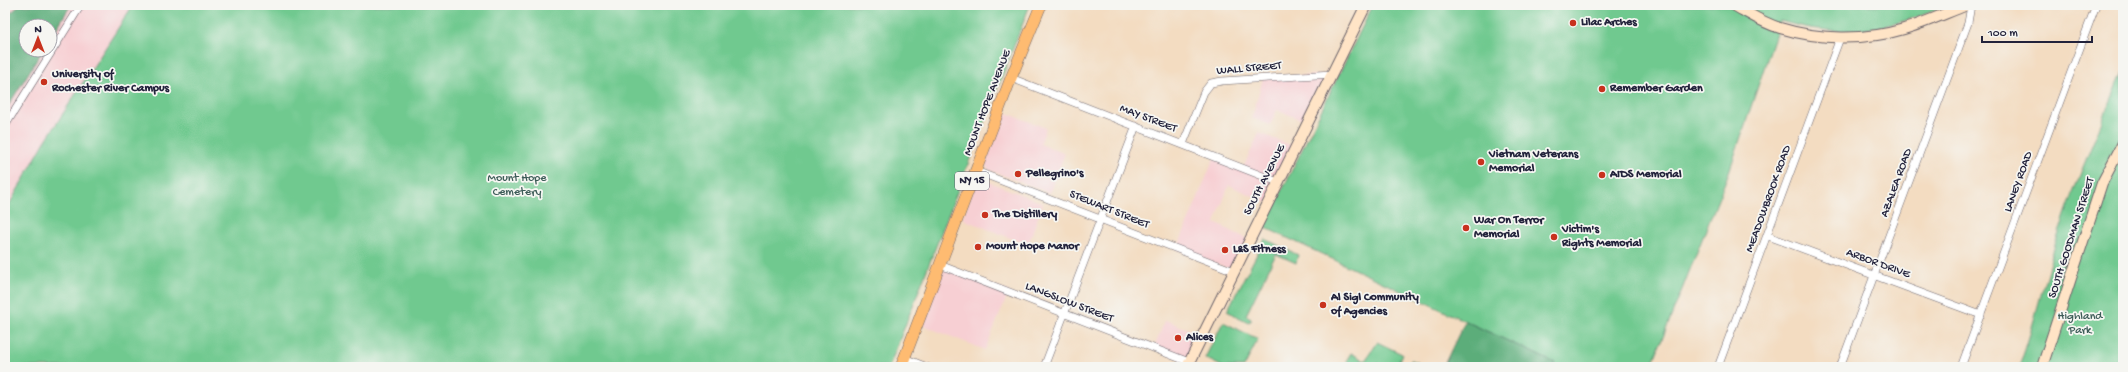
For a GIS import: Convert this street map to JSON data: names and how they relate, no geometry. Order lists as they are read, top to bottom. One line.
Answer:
{"streets":{"main road":["MOUNT HOPE AVENUE","SOUTH AVENUE","NY 15","SOUTH GOODMAN STREET"],"street":["WALL STREET","MAY STREET","LANEY ROAD","AZALEA ROAD","MEADOWBROOK ROAD","STEWART STREET","ARBOR DRIVE","LANGSLOW STREET"]},"crossings":[["WALL STREET","MAY STREET"],["WALL STREET","SOUTH AVENUE"],["MOUNT HOPE AVENUE","MAY STREET"],["MOUNT HOPE AVENUE","STEWART STREET"],["MOUNT HOPE AVENUE","LANGSLOW STREET"],["MAY STREET","SOUTH AVENUE"],["SOUTH AVENUE","STEWART STREET"],["SOUTH AVENUE","LANGSLOW STREET"],["LANEY ROAD","ARBOR DRIVE"],["AZALEA ROAD","ARBOR DRIVE"],["MEADOWBROOK ROAD","ARBOR DRIVE"]],"parks":["Mount Hope Cemetery","Highland Park"],"places":["Lilac Arches","University of Rochester River Campus","Remember Garden","Vietnam Veterans Memorial","Pellegrino's","AIDS Memorial","The Distillery","War On Terror Memorial","Victim's Rights Memorial","Mount Hope Manor","L&S Fitness","Al Sigl Community of Agencies","Alices"],"scale_bar":"100 m","north":"top"}
